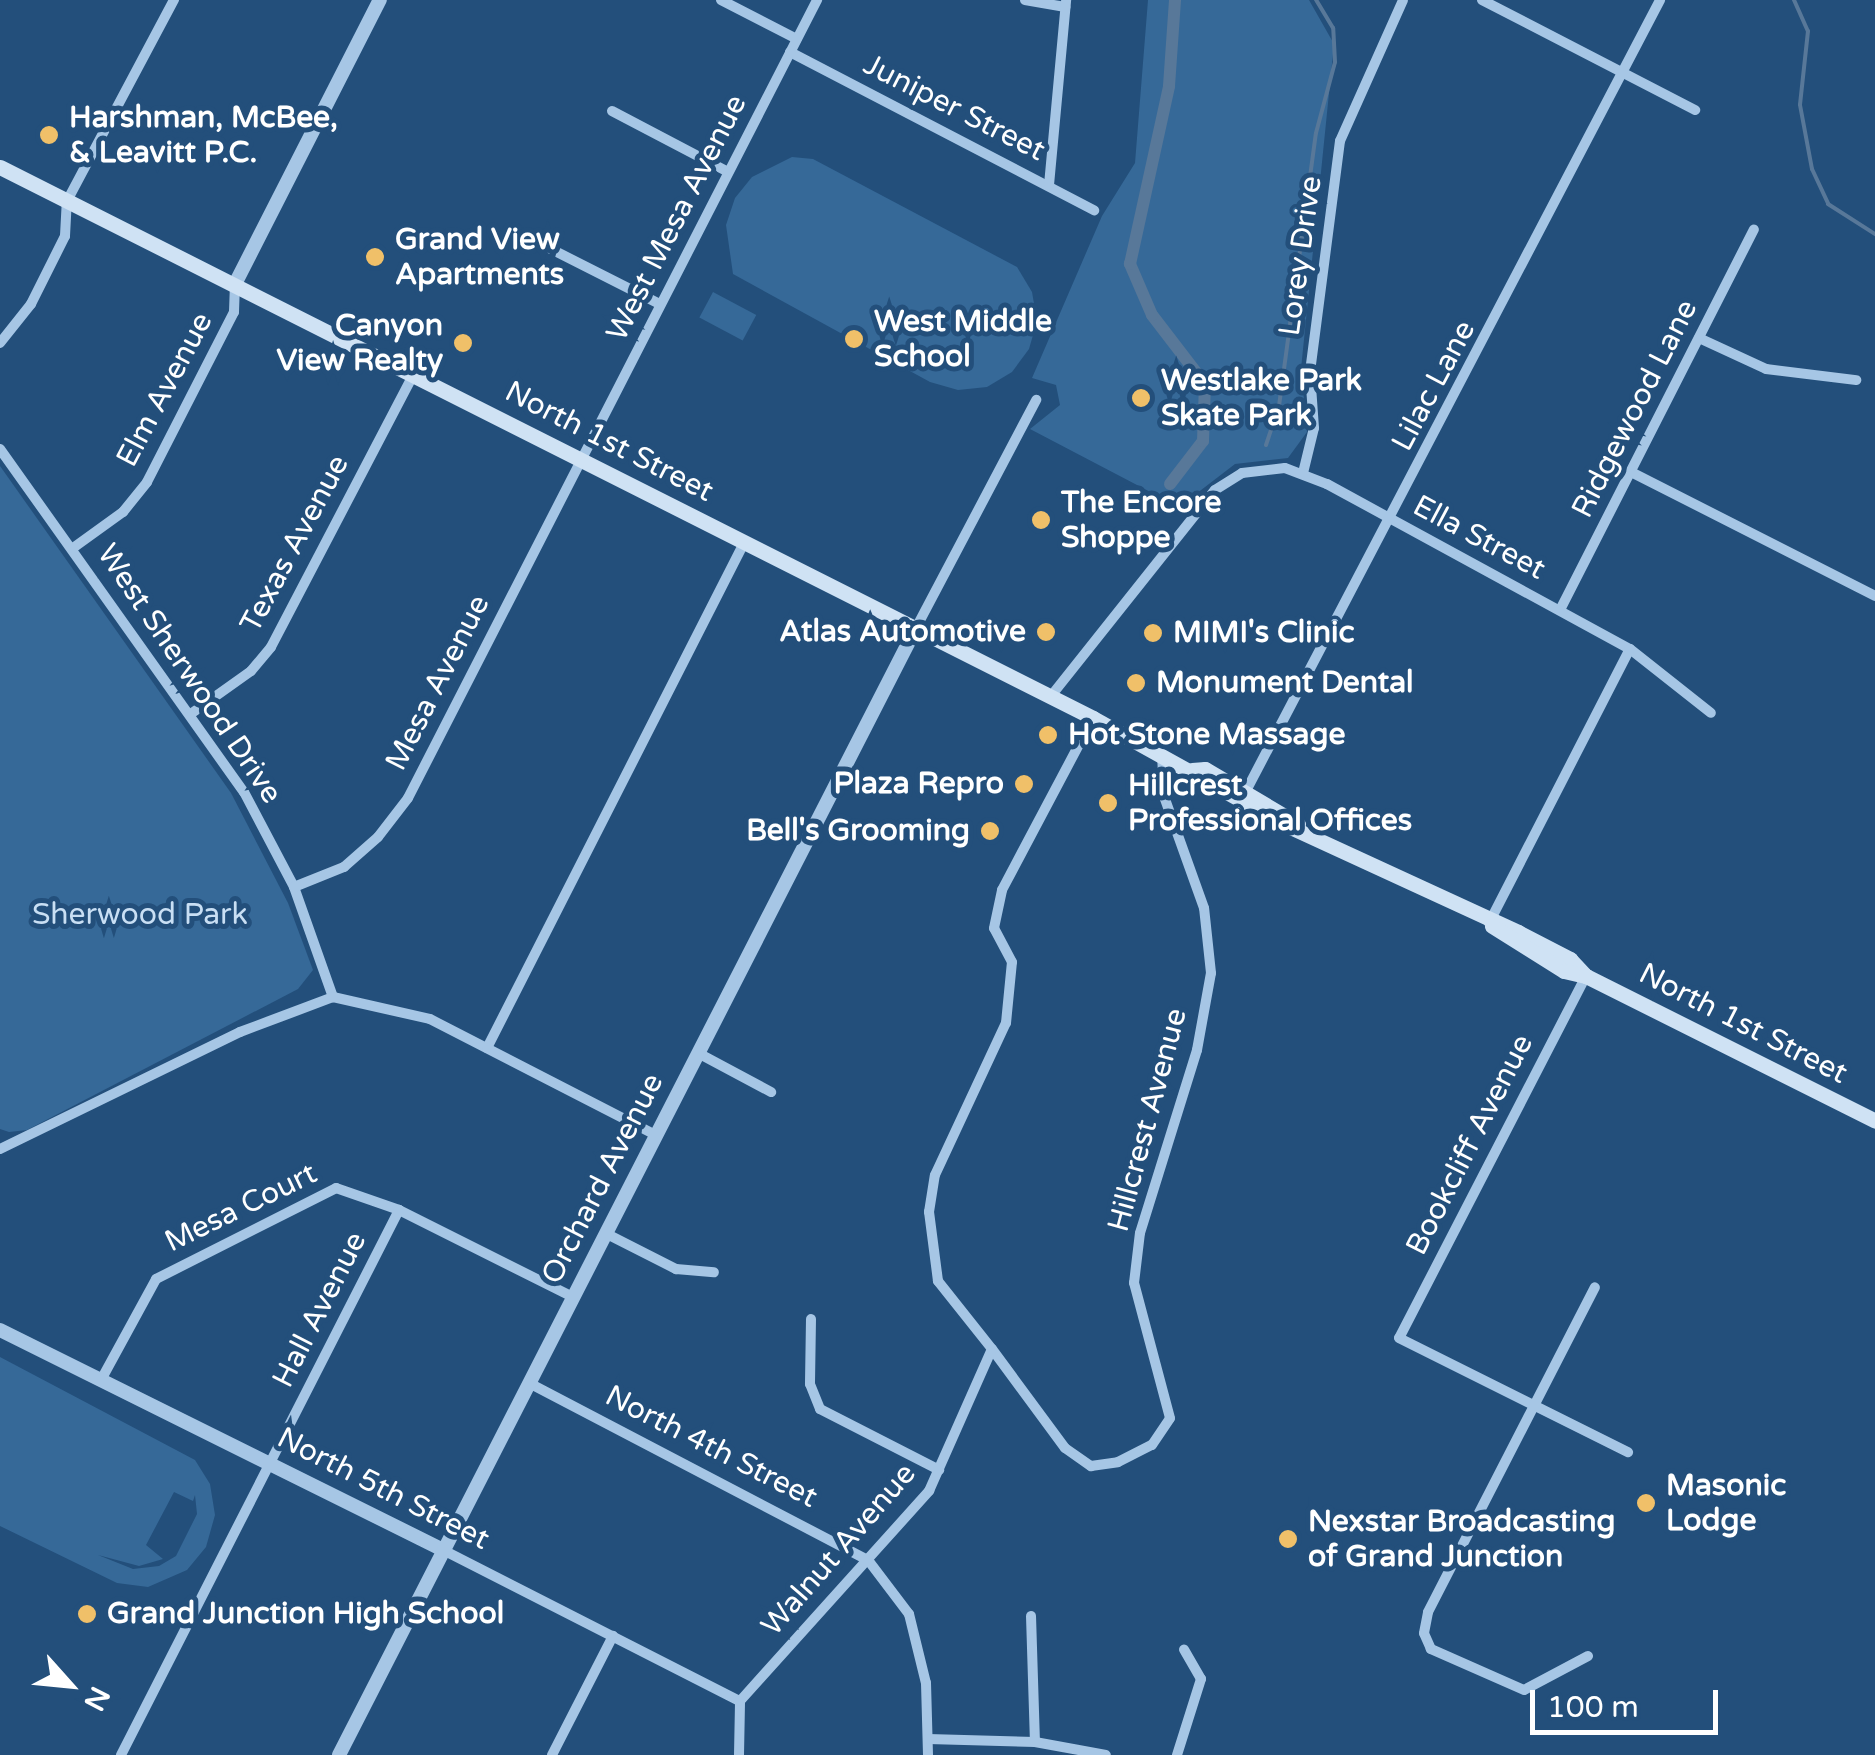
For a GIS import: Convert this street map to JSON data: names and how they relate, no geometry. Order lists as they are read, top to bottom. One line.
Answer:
{"streets":{"main road":["North 1st Street"],"street":["Juniper Street","West Mesa Avenue","Lorey Drive","Lilac Lane","Elm Avenue","Ridgewood Lane","Ella Street","Texas Avenue","West Sherwood Drive","Mesa Avenue","Hillcrest Avenue","Bookcliff Avenue","Orchard Avenue","Mesa Court","Hall Avenue","North 4th Street","North 5th Street","Walnut Avenue"]},"crossings":[["Juniper Street","West Mesa Avenue"],["West Mesa Avenue","North 1st Street"],["West Mesa Avenue","Mesa Avenue"],["Lorey Drive","Ella Street"],["Lilac Lane","North 1st Street"],["Lilac Lane","Ella Street"],["Elm Avenue","North 1st Street"],["Elm Avenue","West Sherwood Drive"],["Ridgewood Lane","Ella Street"],["North 1st Street","Texas Avenue"],["North 1st Street","Mesa Avenue"],["North 1st Street","Hillcrest Avenue"],["North 1st Street","Bookcliff Avenue"],["North 1st Street","Orchard Avenue"],["Texas Avenue","West Sherwood Drive"],["West Sherwood Drive","Mesa Avenue"],["Hillcrest Avenue","Walnut Avenue"],["Orchard Avenue","North 4th Street"],["Orchard Avenue","North 5th Street"],["Mesa Court","Hall Avenue"],["Mesa Court","North 5th Street"],["Hall Avenue","North 5th Street"],["North 4th Street","Walnut Avenue"],["North 5th Street","Walnut Avenue"]],"parks":["Sherwood Park"],"places":["Harshman, McBee, & Leavitt P.C.","Grand View Apartments","West Middle School","Canyon View Realty","Westlake Park Skate Park","The Encore Shoppe","Atlas Automotive","MIMI's Clinic","Monument Dental","Hot Stone Massage","Plaza Repro","Hillcrest Professional Offices","Bell's Grooming","Masonic Lodge","Nexstar Broadcasting of Grand Junction","Grand Junction High School"],"scale_bar":"100 m","north":"bottom right"}
